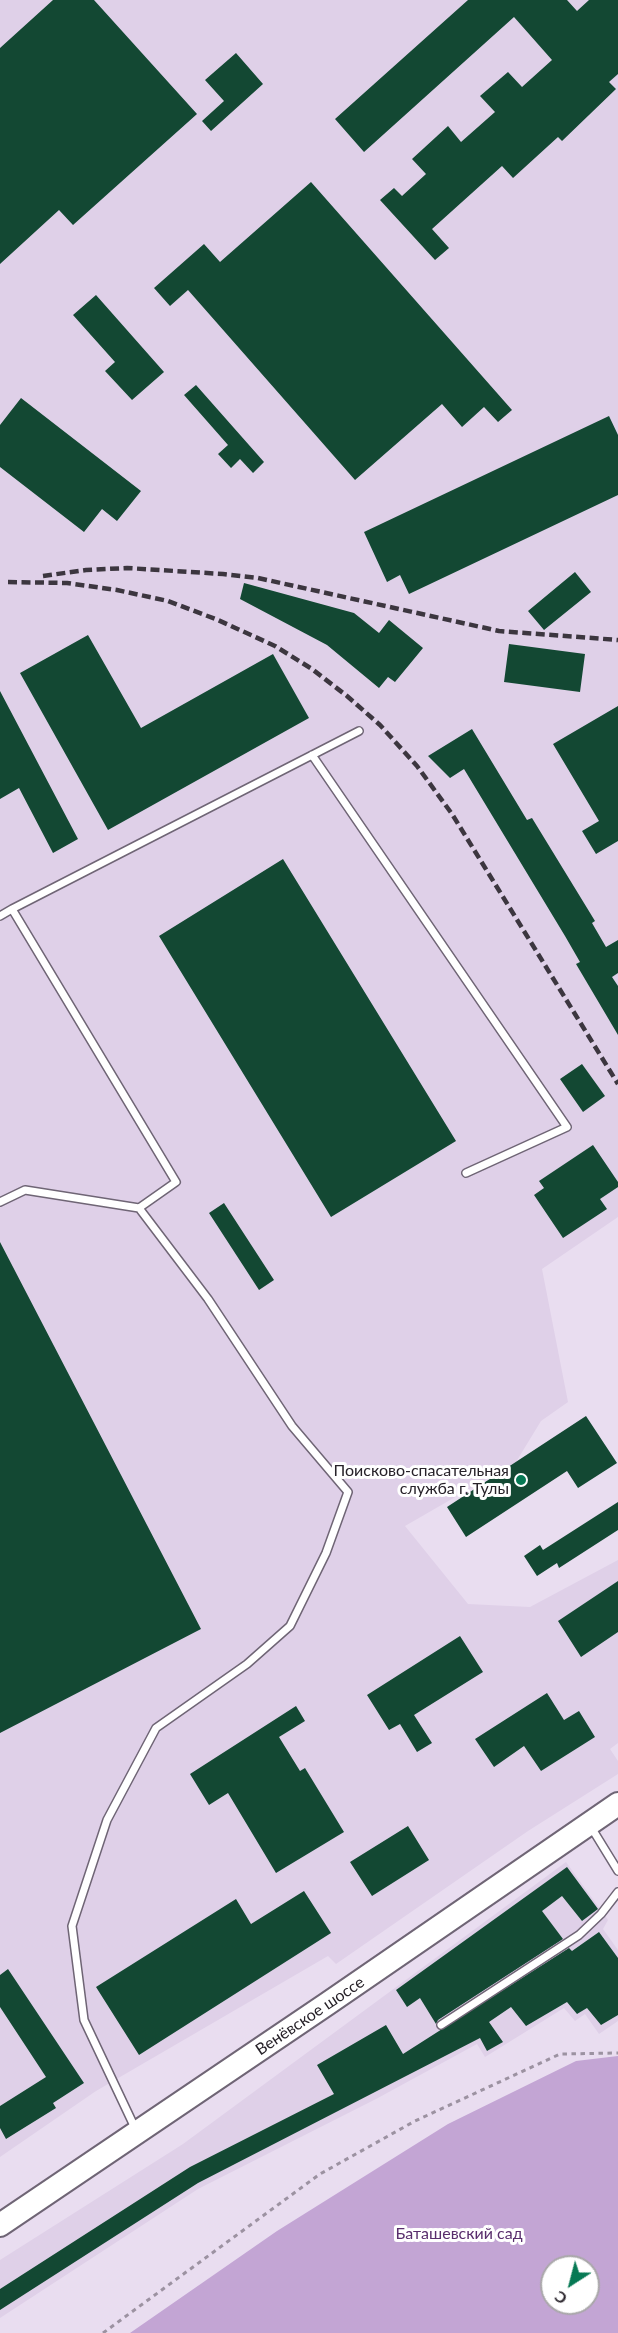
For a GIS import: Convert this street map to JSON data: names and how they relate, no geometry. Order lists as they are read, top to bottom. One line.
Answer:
{"streets":{"main road":["Венёвское шоссе"]},"parks":["Баташевский сад"],"places":["Поисково-спасательная служба г. Тулы"],"north":"bottom left"}
